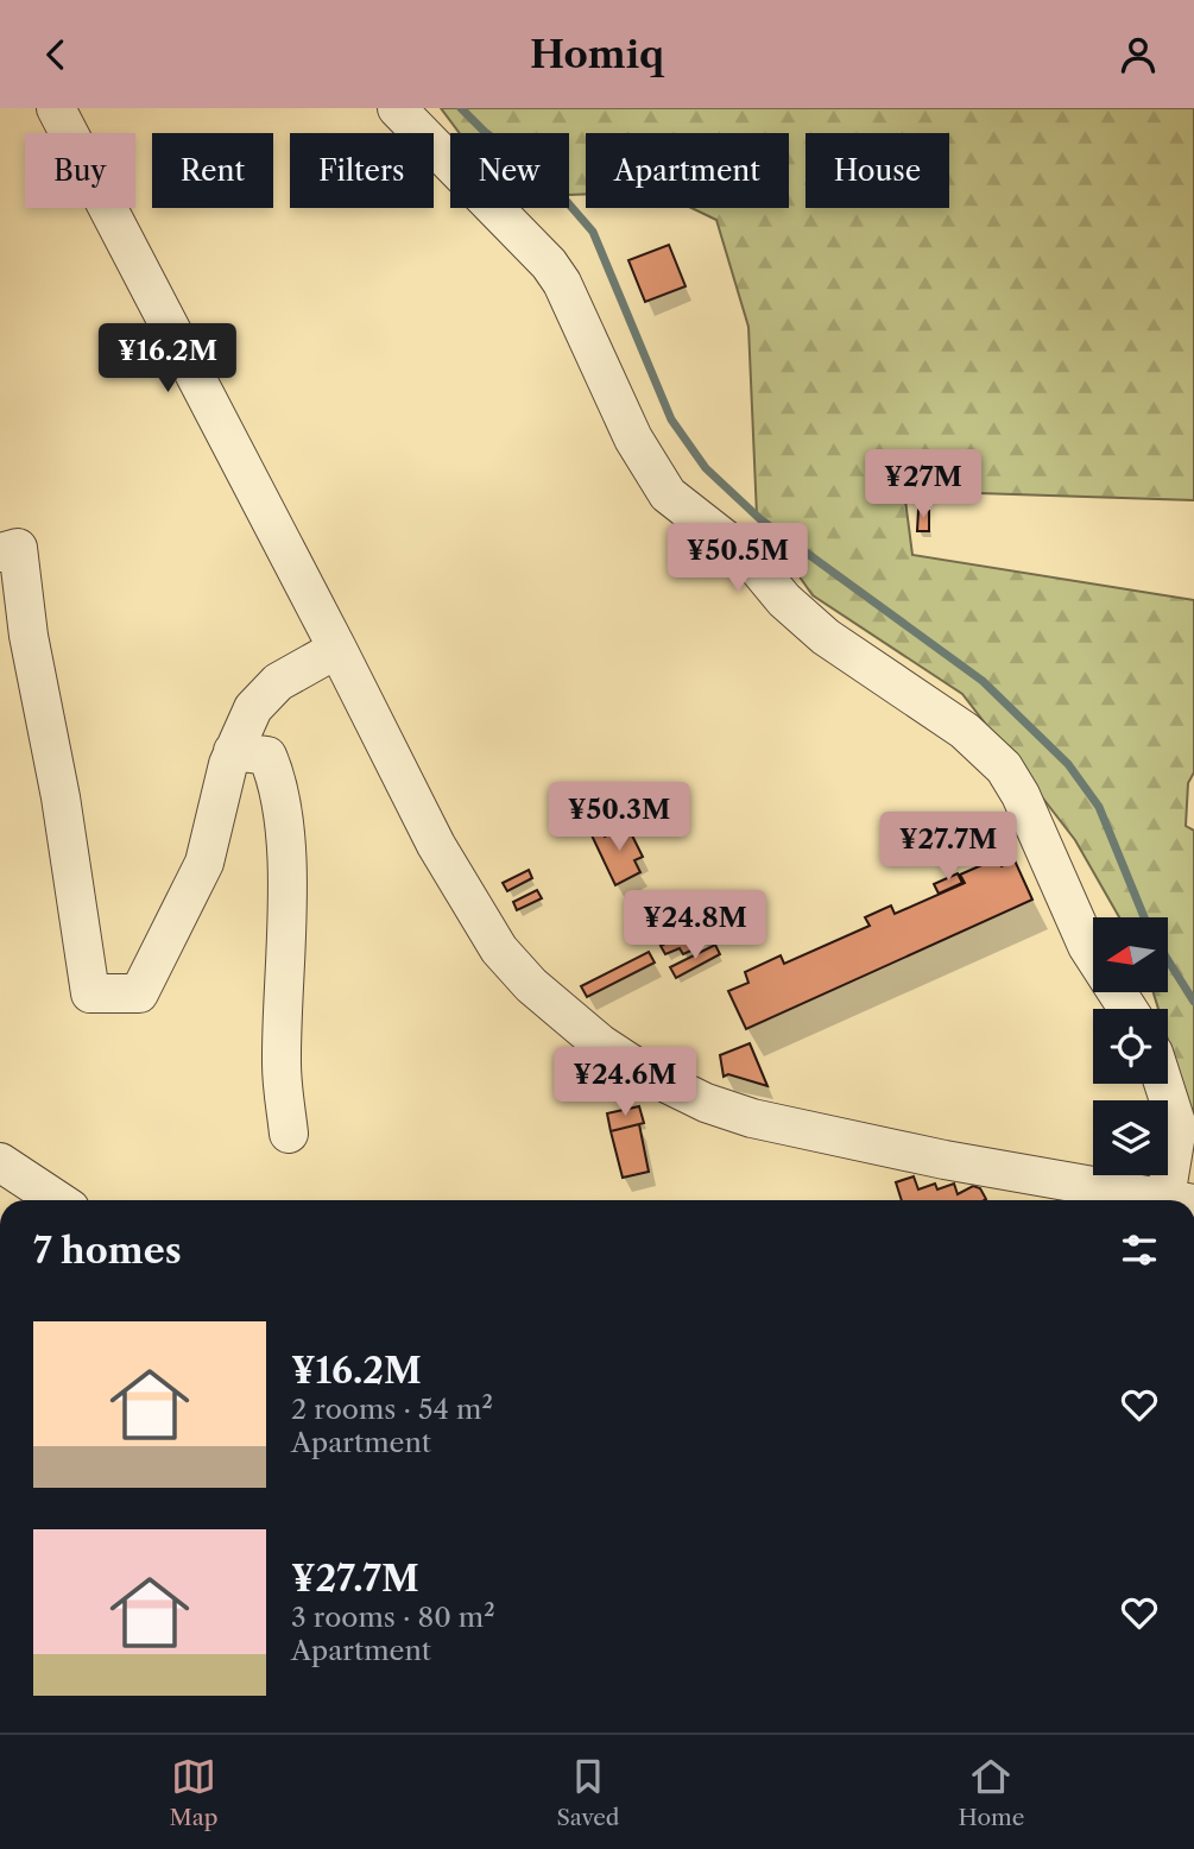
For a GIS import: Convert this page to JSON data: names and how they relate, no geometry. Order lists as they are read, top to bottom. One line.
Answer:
{"north":"left","page":{"header":"Homiq","chip":["Buy","Rent","Filters","New","Apartment","House"],"price":["¥16.2M","¥27M","¥50.5M","¥50.3M","¥27.7M","¥24.8M","¥24.6M"],"heading":"7 homes","list":[{"name":"¥16.2M","note":"2 rooms · 54 m² · Apartment"},{"name":"¥27.7M","note":"3 rooms · 80 m² · Apartment"}],"tabs":["Map","Saved","Home"]}}
